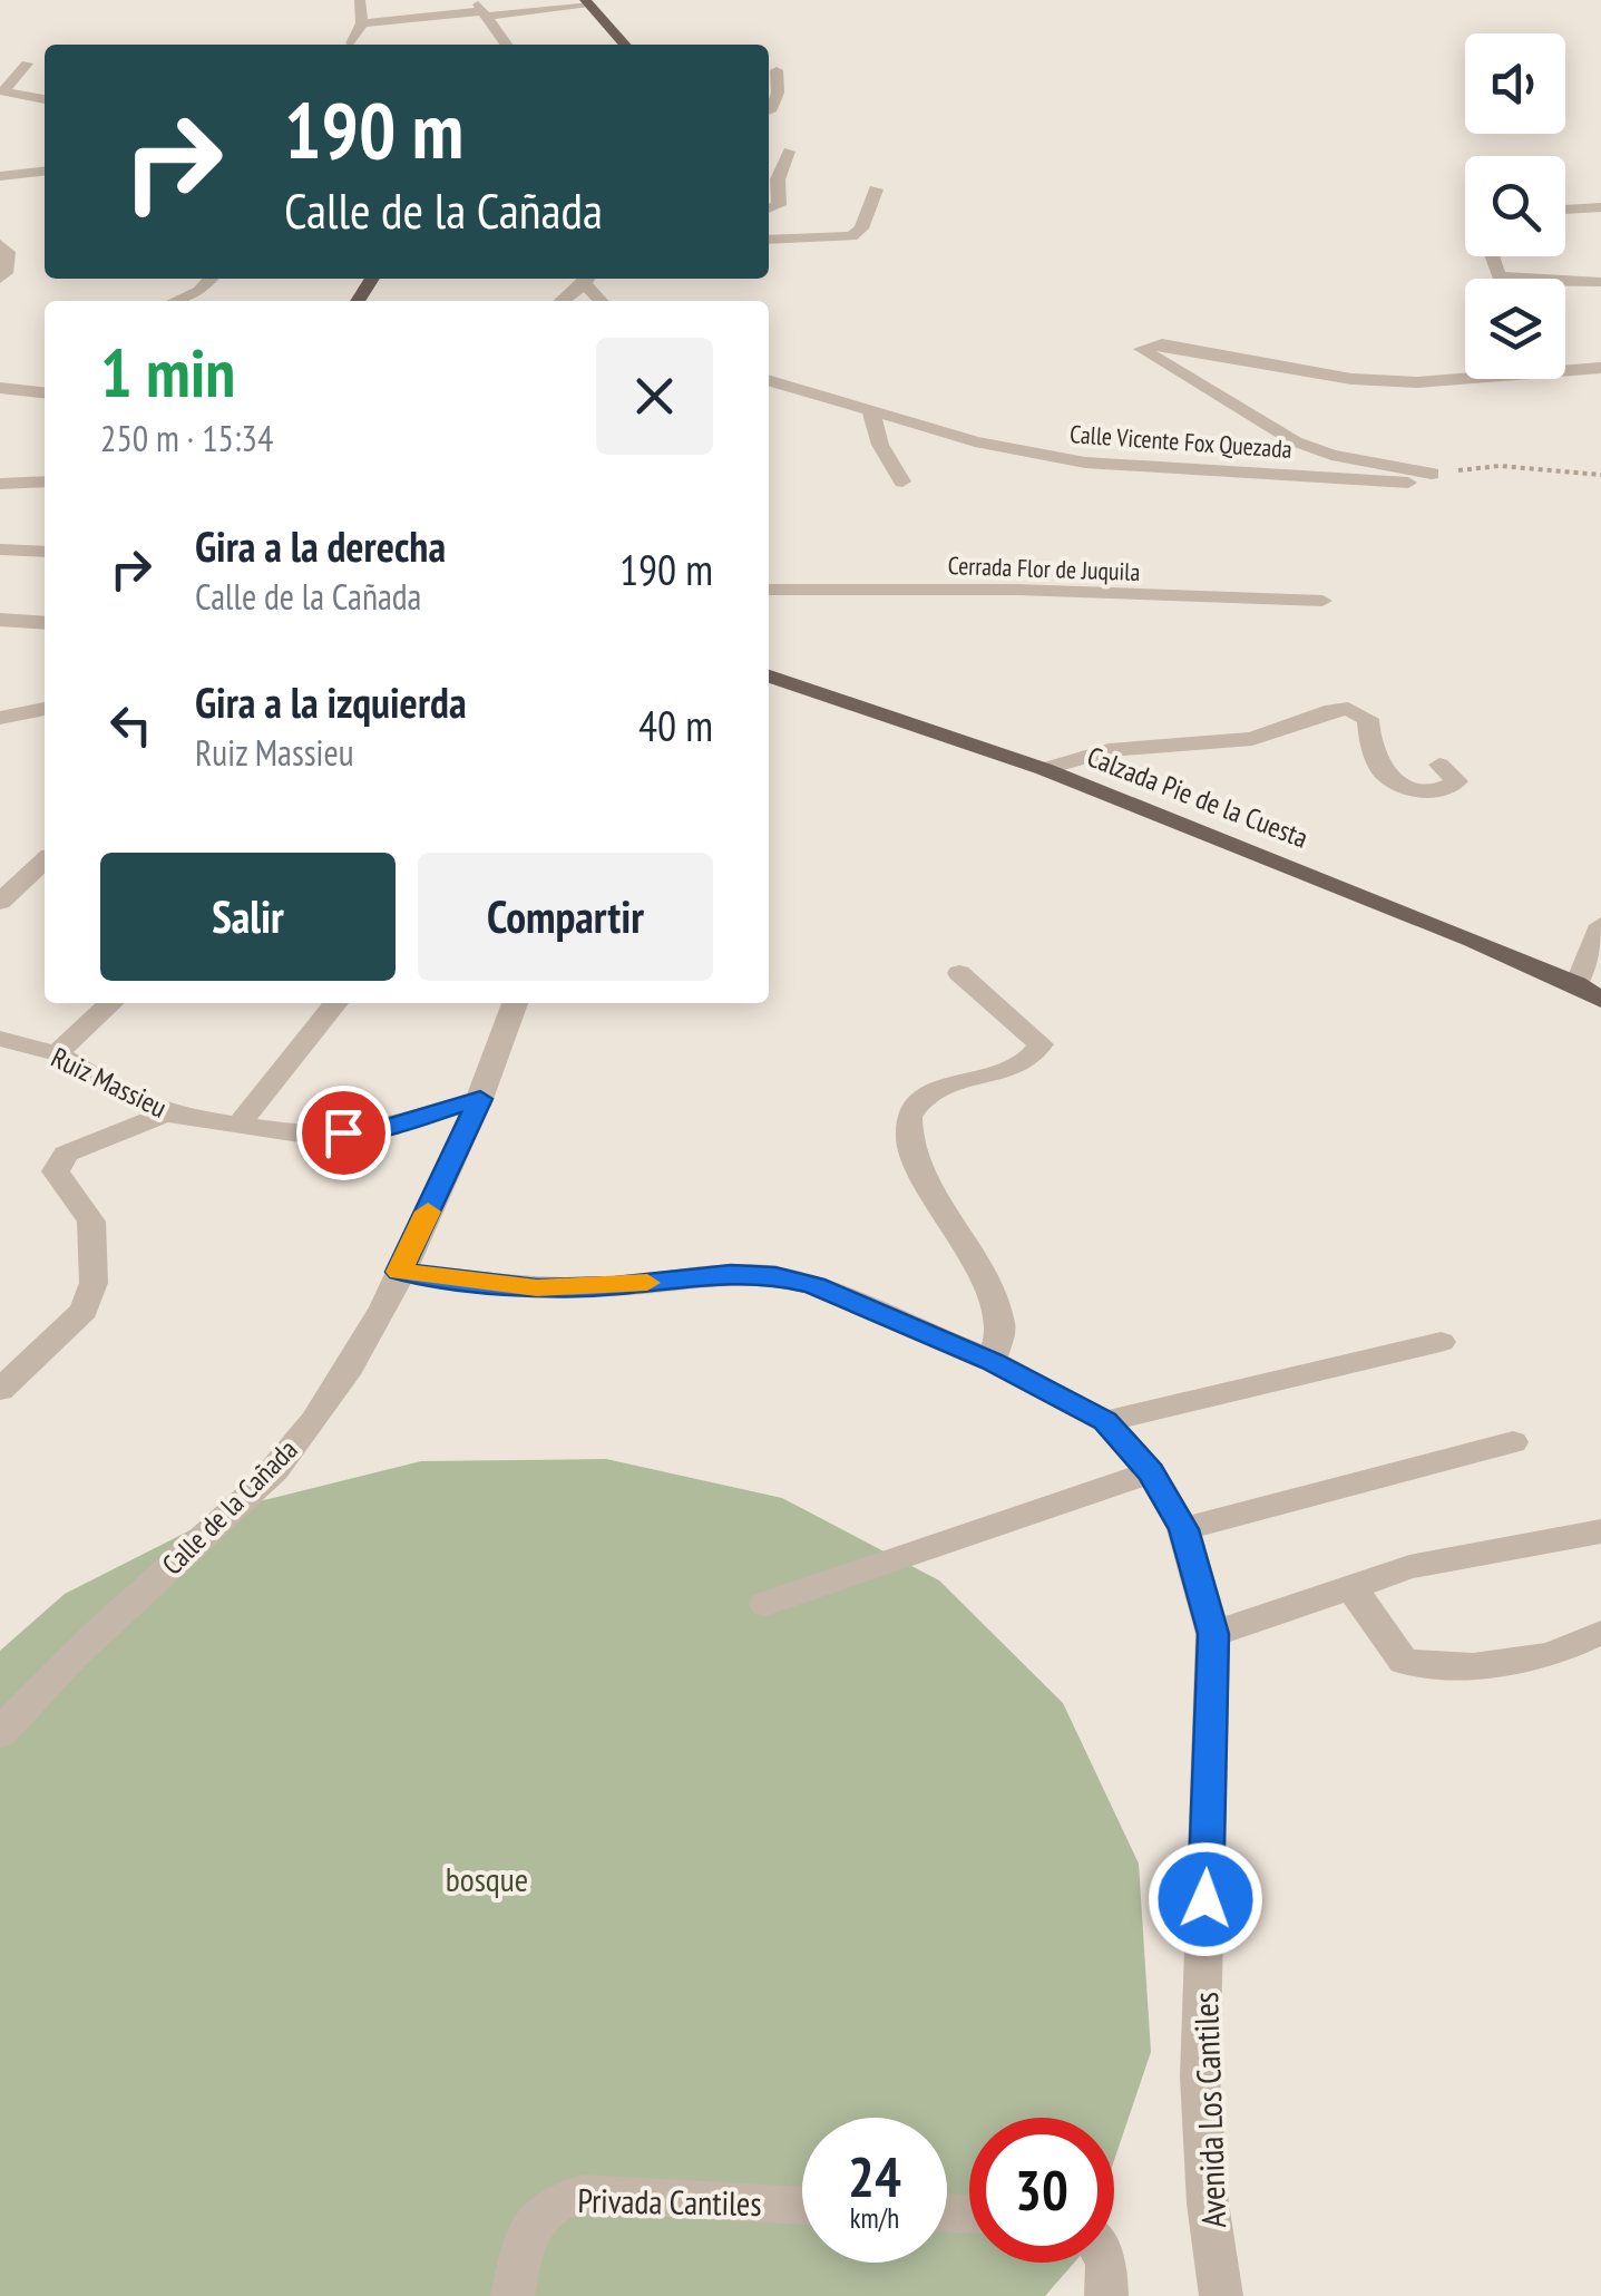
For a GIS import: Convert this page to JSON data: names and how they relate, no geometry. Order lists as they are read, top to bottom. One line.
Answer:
{"streets":{"main road":["Calzada Pie de la Cuesta"],"street":["Calle Vicente Fox Quezada","Cerrada Flor de Juquila","Ruiz Massieu","Calle de la Cañada","Avenida Los Cantiles","Privada Cantiles"]},"crossings":[["Ruiz Massieu","Calle de la Cañada"],["Calle de la Cañada","Avenida Los Cantiles"]],"parks":["bosque"],"page":{"turn":["190 m","Calle de la Cañada"],"heading":["1 min","250 m · 15:34"],"list":[{"name":"Gira a la derecha","note":"Calle de la Cañada","value":"190 m"},{"name":"Gira a la izquierda","note":"Ruiz Massieu","value":"40 m"}],"buttons":["Salir","Compartir"],"speed":"24 km/h","limit":"30"}}
